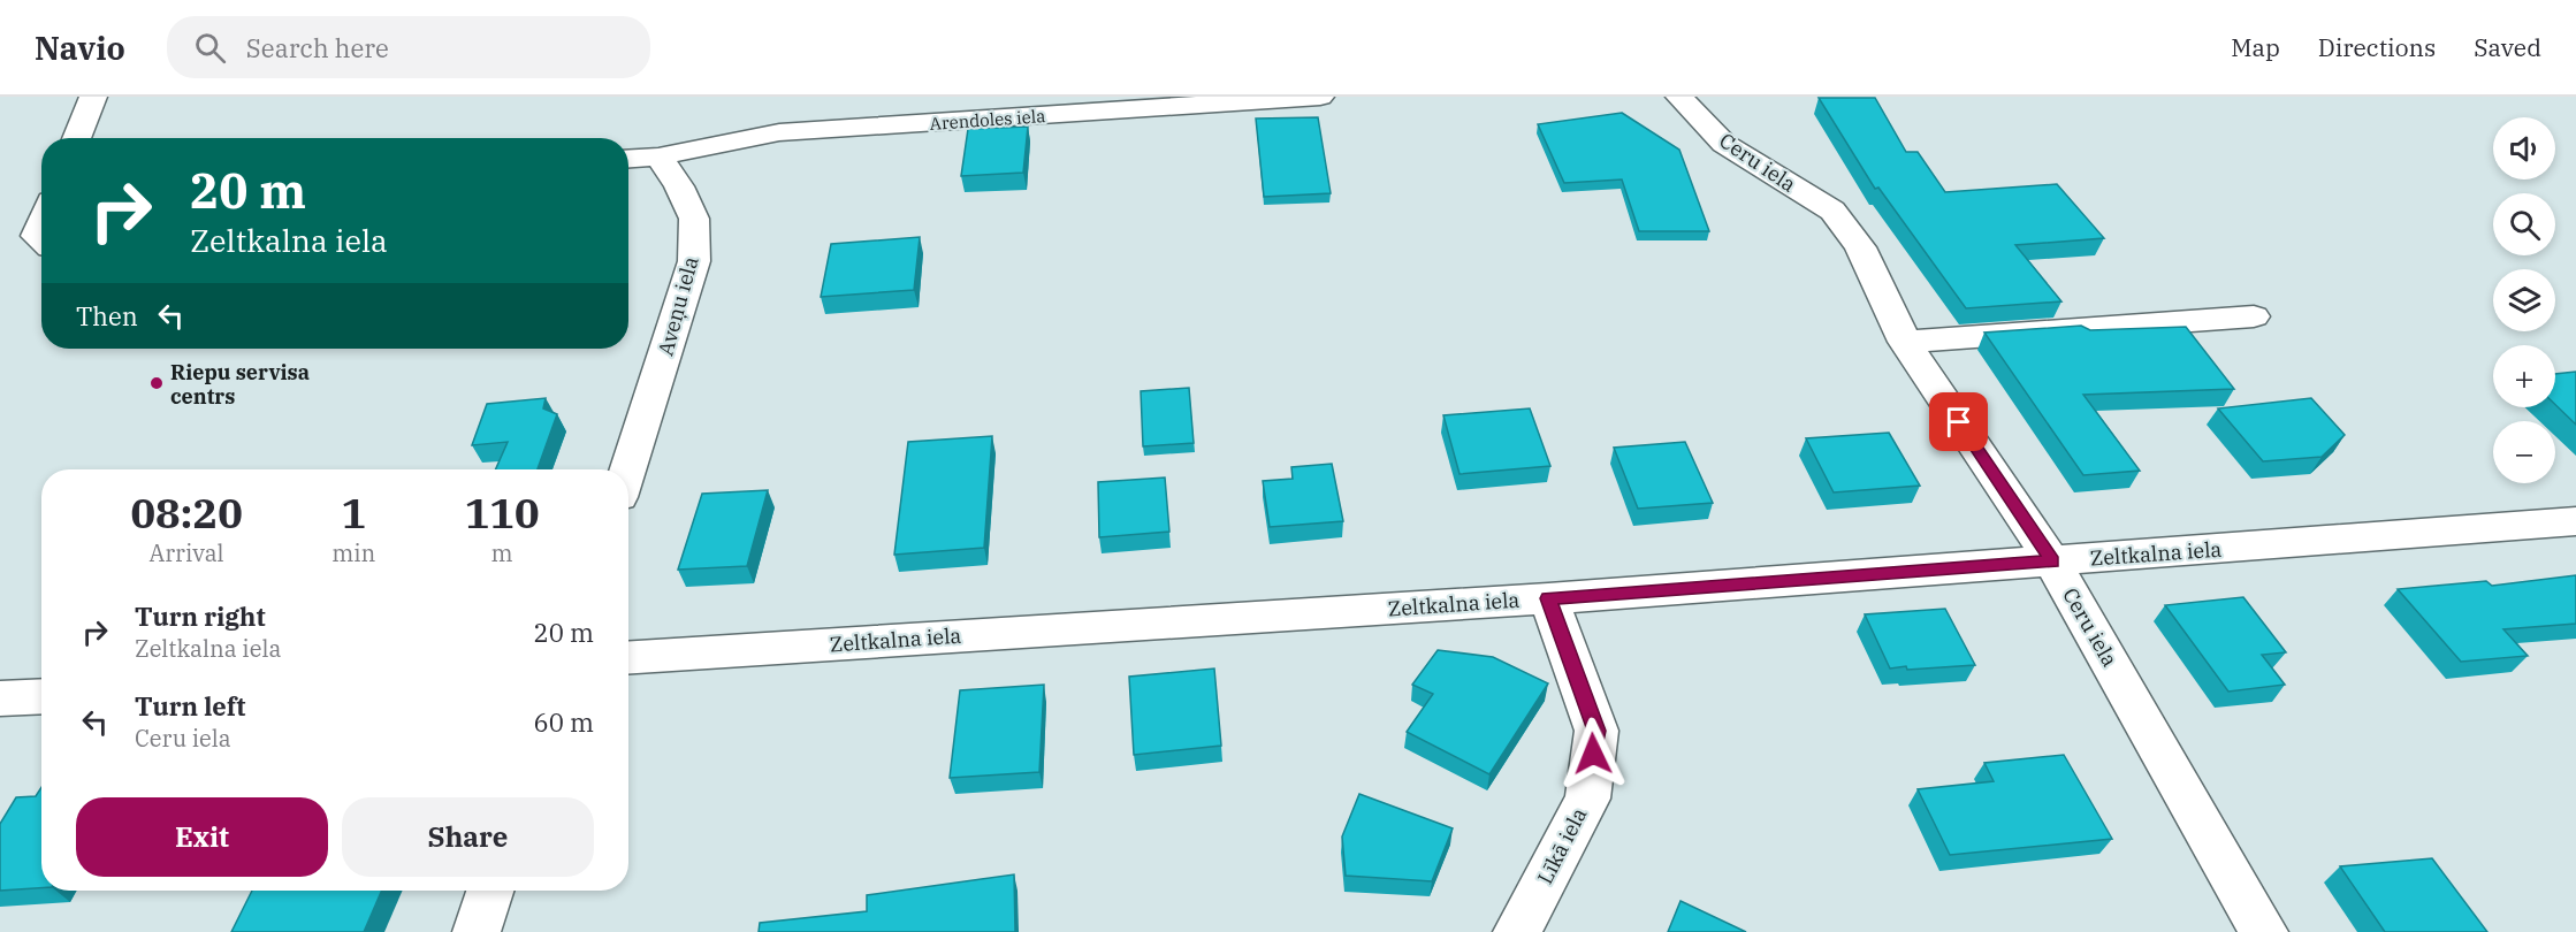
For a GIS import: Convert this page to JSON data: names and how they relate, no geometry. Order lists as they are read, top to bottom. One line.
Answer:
{"streets":{"street":["Arendoles iela","Ceru iela","Aveņu iela","Zeltkalna iela","Līkā iela"]},"crossings":[["Arendoles iela","Aveņu iela"],["Ceru iela","Zeltkalna iela"],["Zeltkalna iela","Līkā iela"]],"places":["Riepu servisa centrs"],"page":{"header":"Navio","search":"Search here","nav":["Map","Directions","Saved"],"map_buttons":["+","−"],"turn":["20 m","Zeltkalna iela"],"then":"Then","eta":["08:20","Arrival","1","min","110","m"],"list":[{"name":"Turn right","note":"Zeltkalna iela","value":"20 m"},{"name":"Turn left","note":"Ceru iela","value":"60 m"}],"buttons":["Exit","Share"]}}
